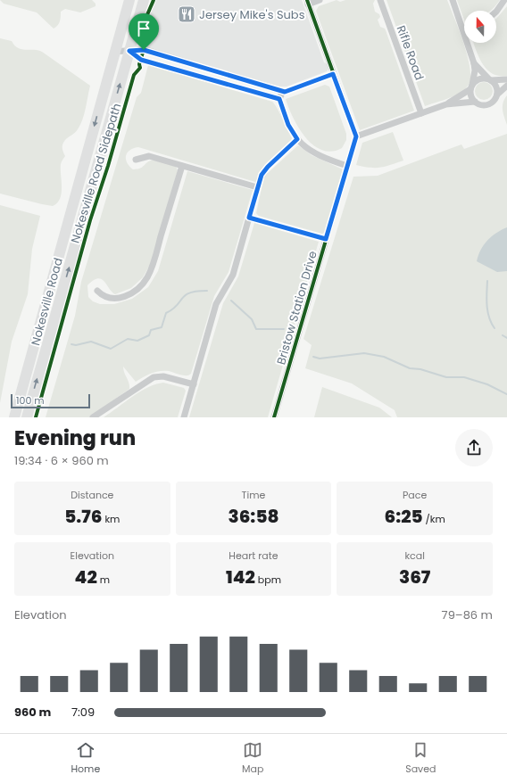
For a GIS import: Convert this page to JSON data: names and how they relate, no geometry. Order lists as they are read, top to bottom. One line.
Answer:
{"streets":{"highway":["Nokesville Road"],"street":["Rifle Road","Bristow Station Drive"],"cycle path":["Nokesville Road Sidepath"]},"places":{"restaurant":["Jersey Mike's Subs"]},"scale_bar":"100 m","north":"top","page":{"scale":"100 m","heading":["Evening run","19:34 · 6 × 960 m"],"stats":[["Distance","5.76 km"],["Time","36:58"],["Pace","6:25 /km"],["Elevation","42 m"],["Heart rate","142 bpm"],["kcal","367"]],"chart":["Elevation","79–86 m"],"list":[{"name":"960 m","note":"7:09"}],"tabs":["Home","Map","Saved"]}}
